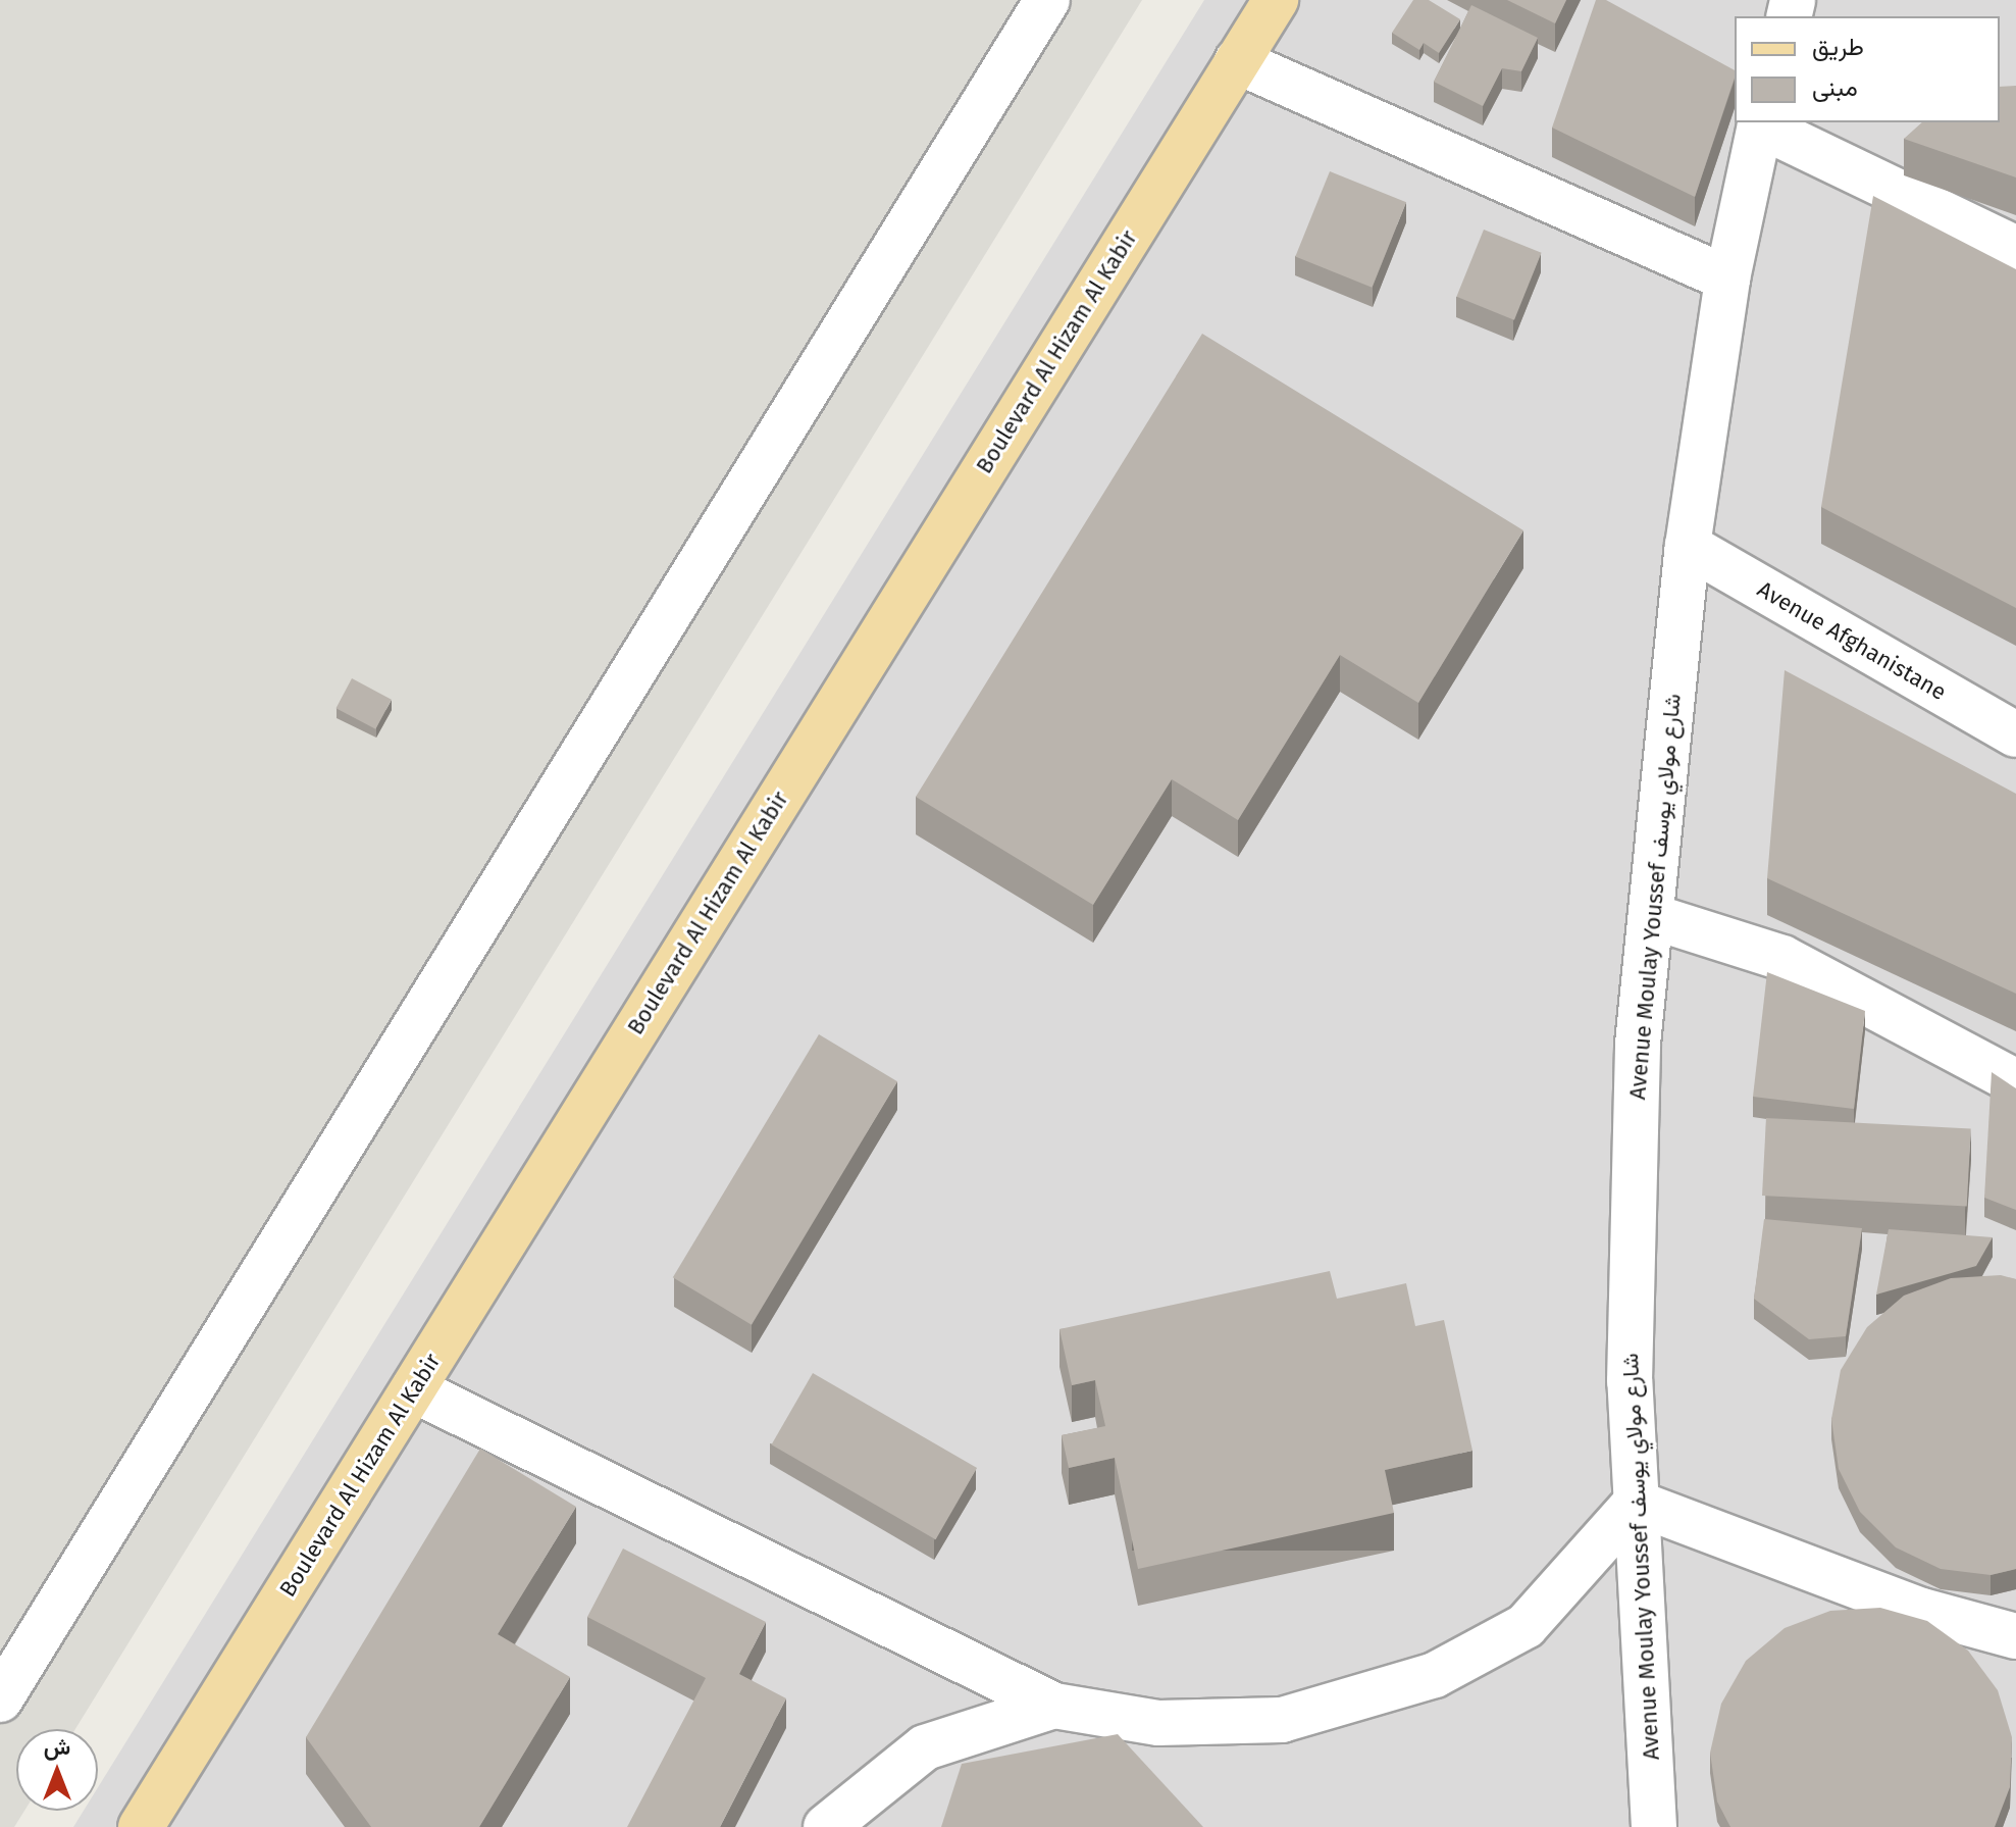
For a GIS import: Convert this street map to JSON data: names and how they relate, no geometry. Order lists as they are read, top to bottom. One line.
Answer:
{"streets":{"main road":["Boulevard Al Hizam Al Kabir"],"street":["Avenue Afghanistane","Avenue Moulay Youssef شارع مولاي يوسف"]},"crossings":[["Avenue Afghanistane","Avenue Moulay Youssef شارع مولاي يوسف"]],"legend":["طريق","مبنى"],"north":"top"}
